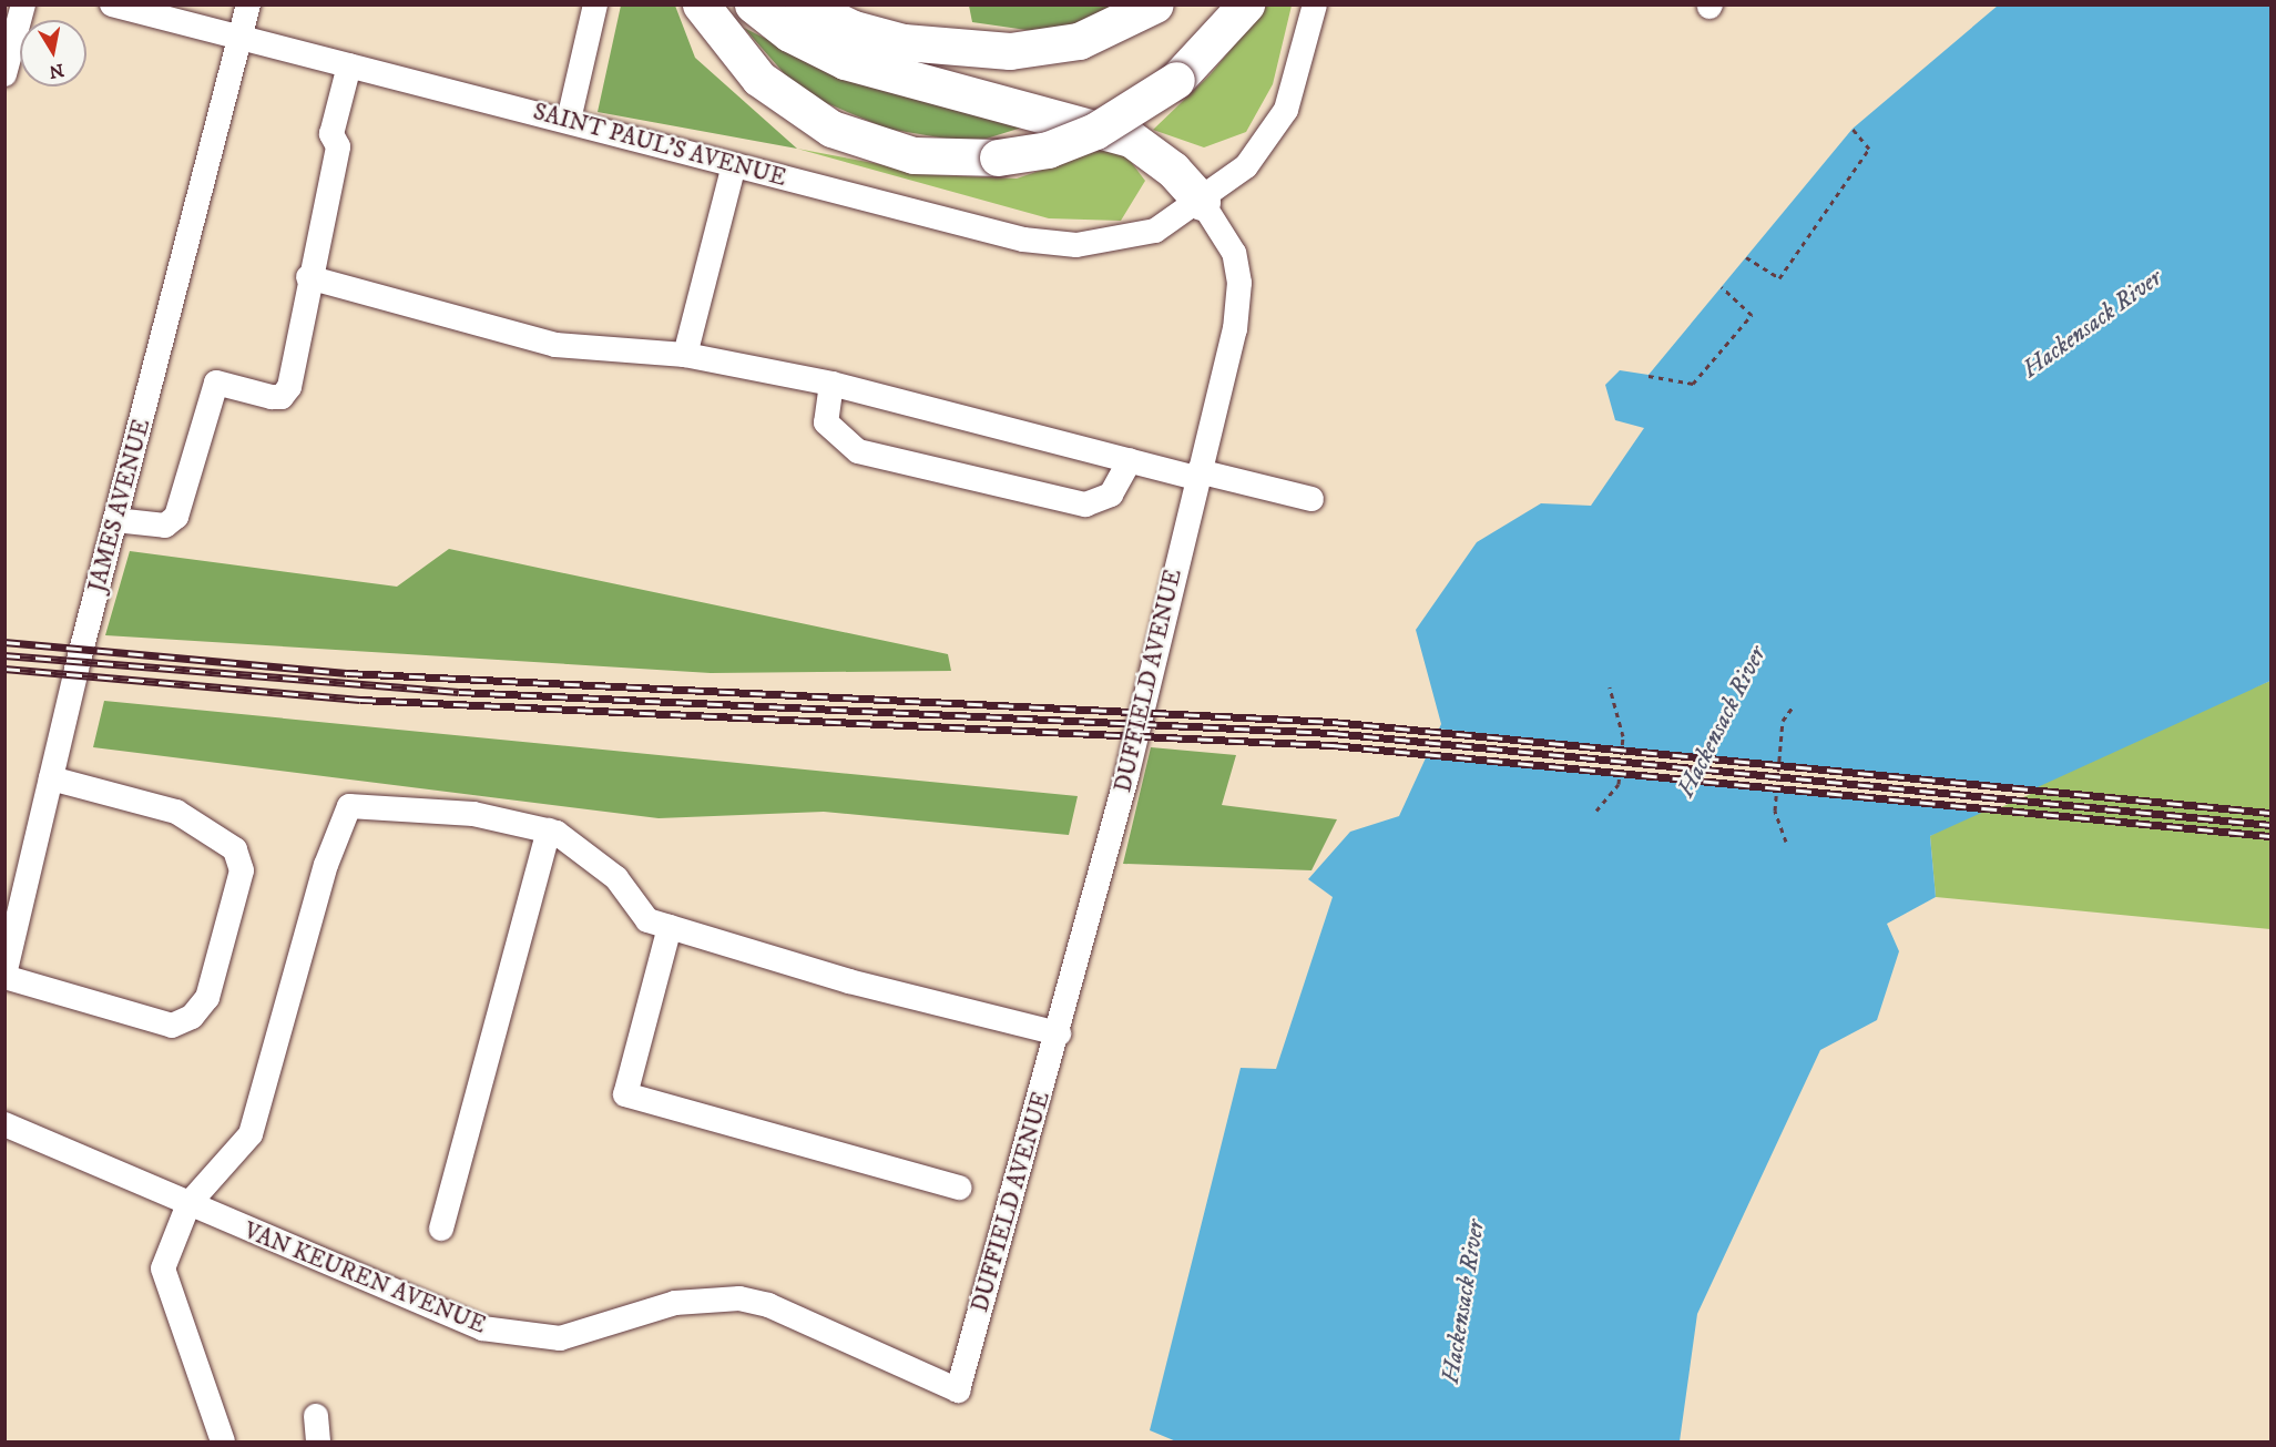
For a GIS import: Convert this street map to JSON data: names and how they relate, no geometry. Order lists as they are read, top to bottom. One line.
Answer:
{"streets":{"street":["SAINT PAUL'S AVENUE","JAMES AVENUE","DUFFIELD AVENUE","VAN KEUREN AVENUE"]},"crossings":[["SAINT PAUL'S AVENUE","JAMES AVENUE"],["SAINT PAUL'S AVENUE","DUFFIELD AVENUE"],["DUFFIELD AVENUE","VAN KEUREN AVENUE"]],"water":["Hackensack River"],"north":"bottom"}
